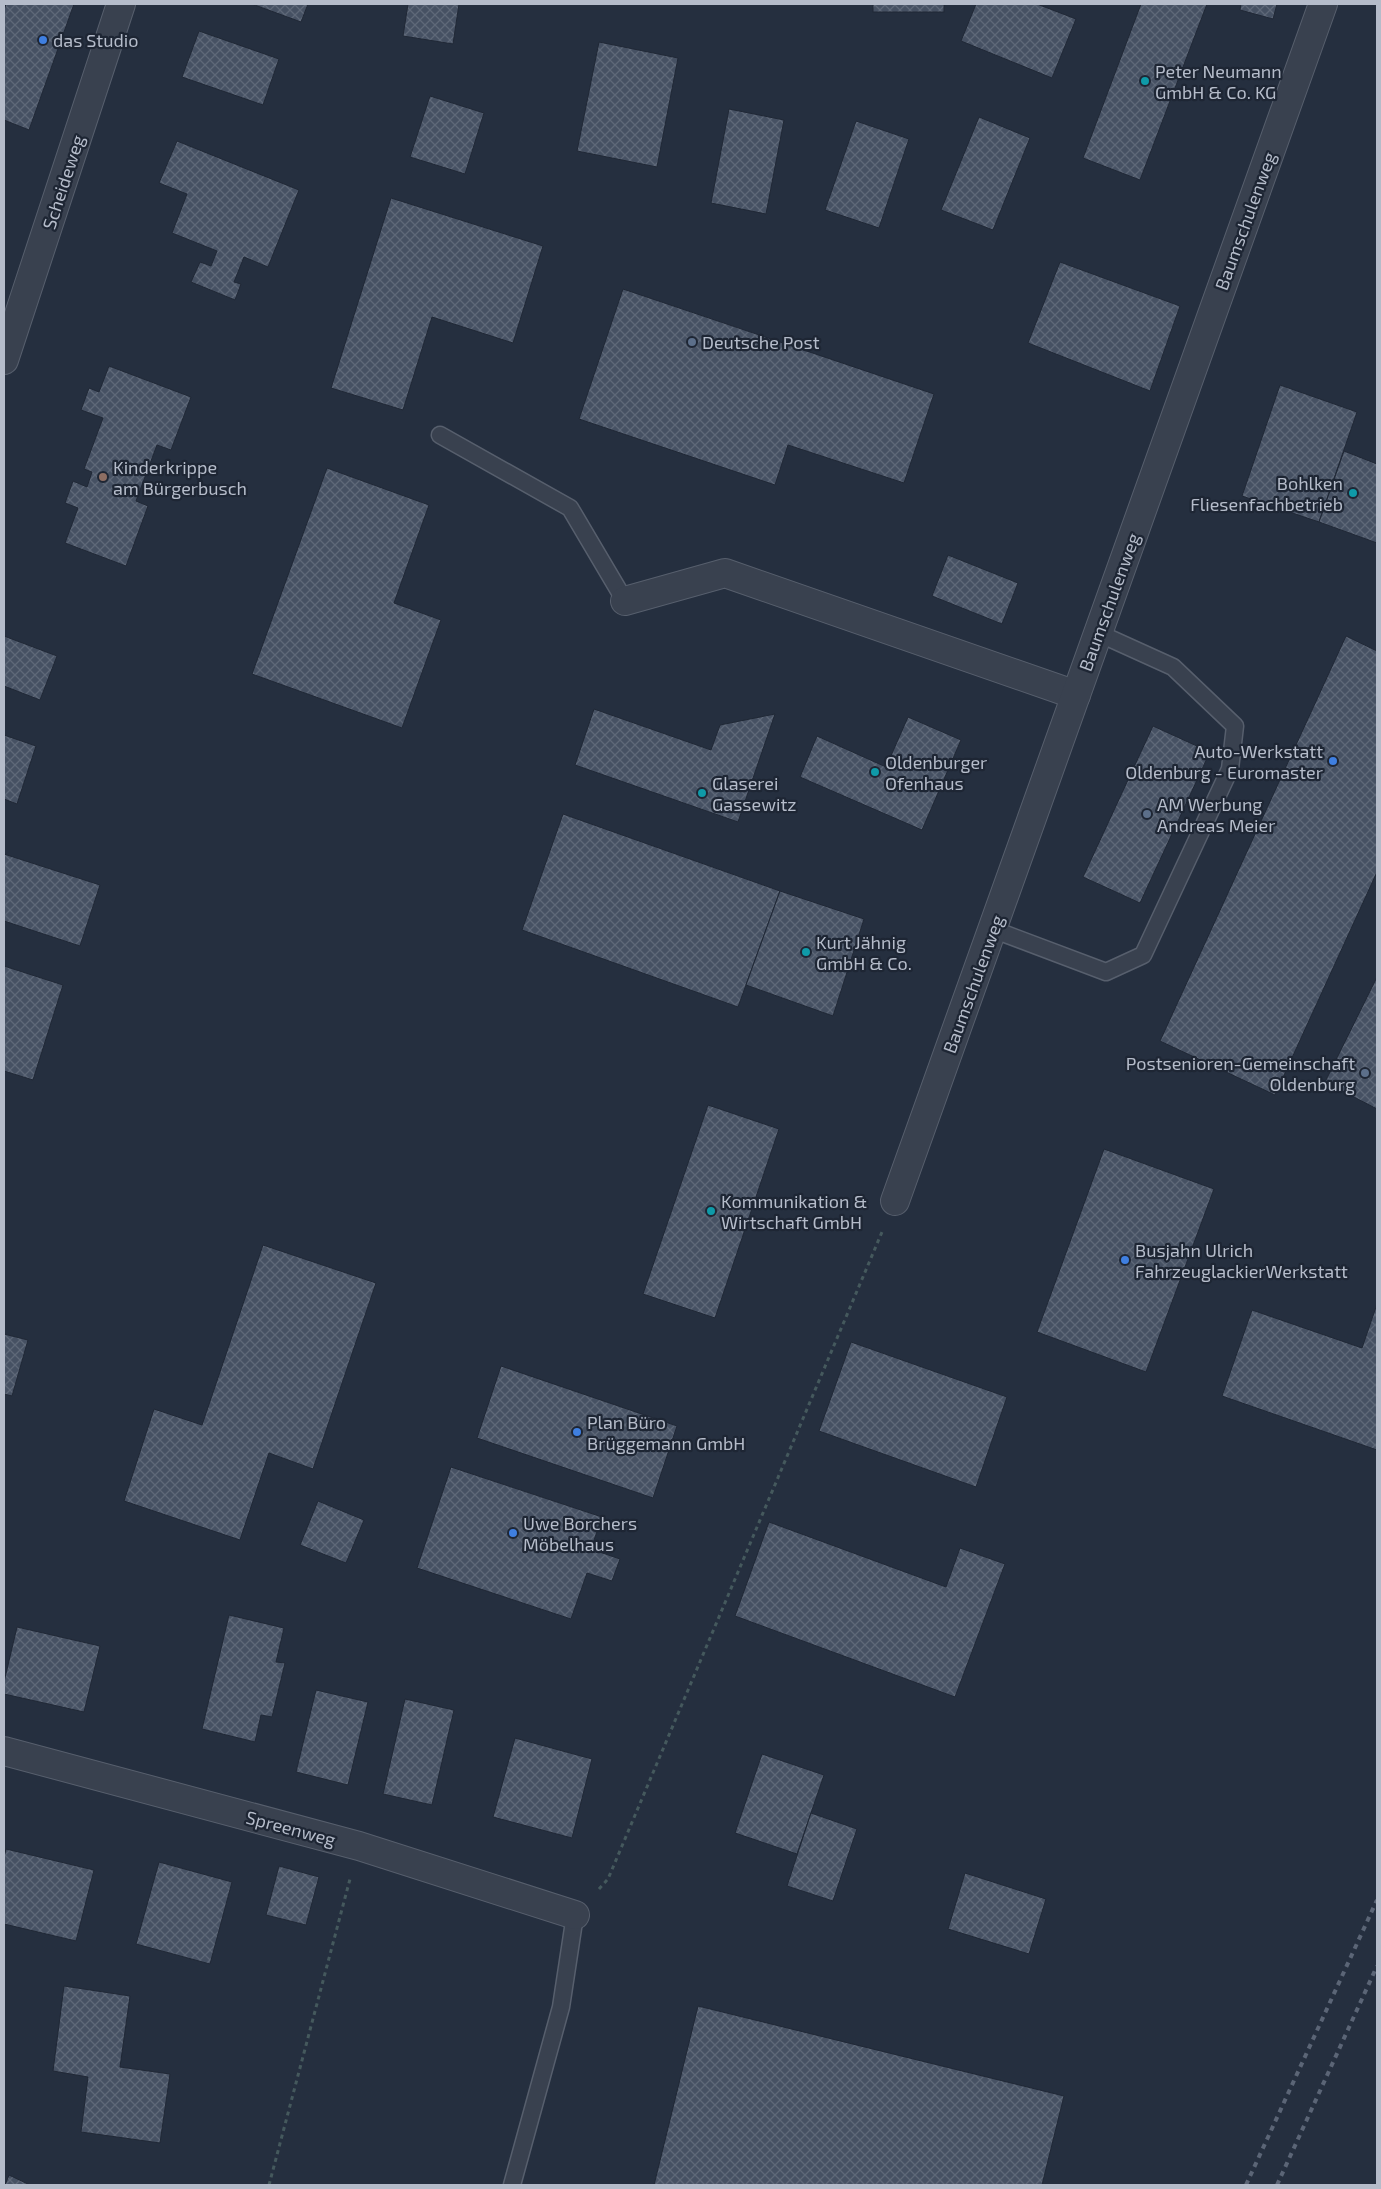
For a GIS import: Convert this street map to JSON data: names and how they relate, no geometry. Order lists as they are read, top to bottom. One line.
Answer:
{"streets":{"street":["Scheideweg","Baumschulenweg","Spreenweg"]},"places":["das Studio","Peter Neumann GmbH & Co. KG","Deutsche Post","Kinderkrippe am Bürgerbusch","Bohlken Fliesenfachbetrieb","Auto-Werkstatt Oldenburg - Euromaster","Oldenburger Ofenhaus","Glaserei Gassewitz","AM Werbung Andreas Meier","Kurt Jähnig GmbH & Co.","Postsenioren-Gemeinschaft Oldenburg","Kommunikation & Wirtschaft GmbH","Busjahn Ulrich FahrzeuglackierWerkstatt","Plan Büro Brüggemann GmbH","Uwe Borchers Möbelhaus"]}
